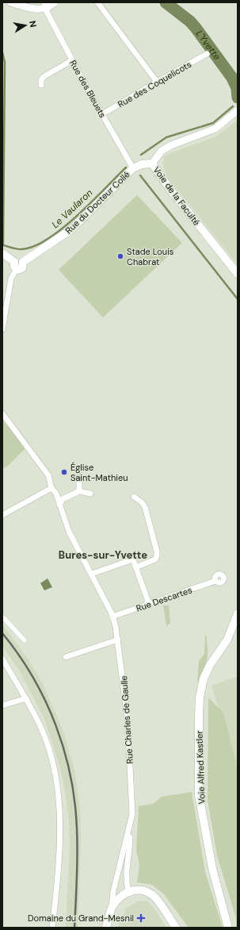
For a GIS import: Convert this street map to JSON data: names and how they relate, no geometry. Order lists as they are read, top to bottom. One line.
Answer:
{"streets":{"main road":["Voie de la Faculté","Rue du Docteur Collé","Rue Charles de Gaulle","Voie Alfred Kastler"],"street":["Rue des Coquelicots","Rue des Bleuets","Rue Descartes"]},"crossings":[["Rue des Coquelicots","Rue des Bleuets"],["Rue des Bleuets","Rue du Docteur Collé"],["Voie de la Faculté","Rue du Docteur Collé"],["Rue Descartes","Rue Charles de Gaulle"]],"districts":["Bures-sur-Yvette"],"water":["L'Yvette","Le Vaularon"],"places":{"other":["Stade Louis Chabrat","Église Saint-Mathieu"],"health":["Domaine du Grand-Mesnil"]},"north":"right"}
